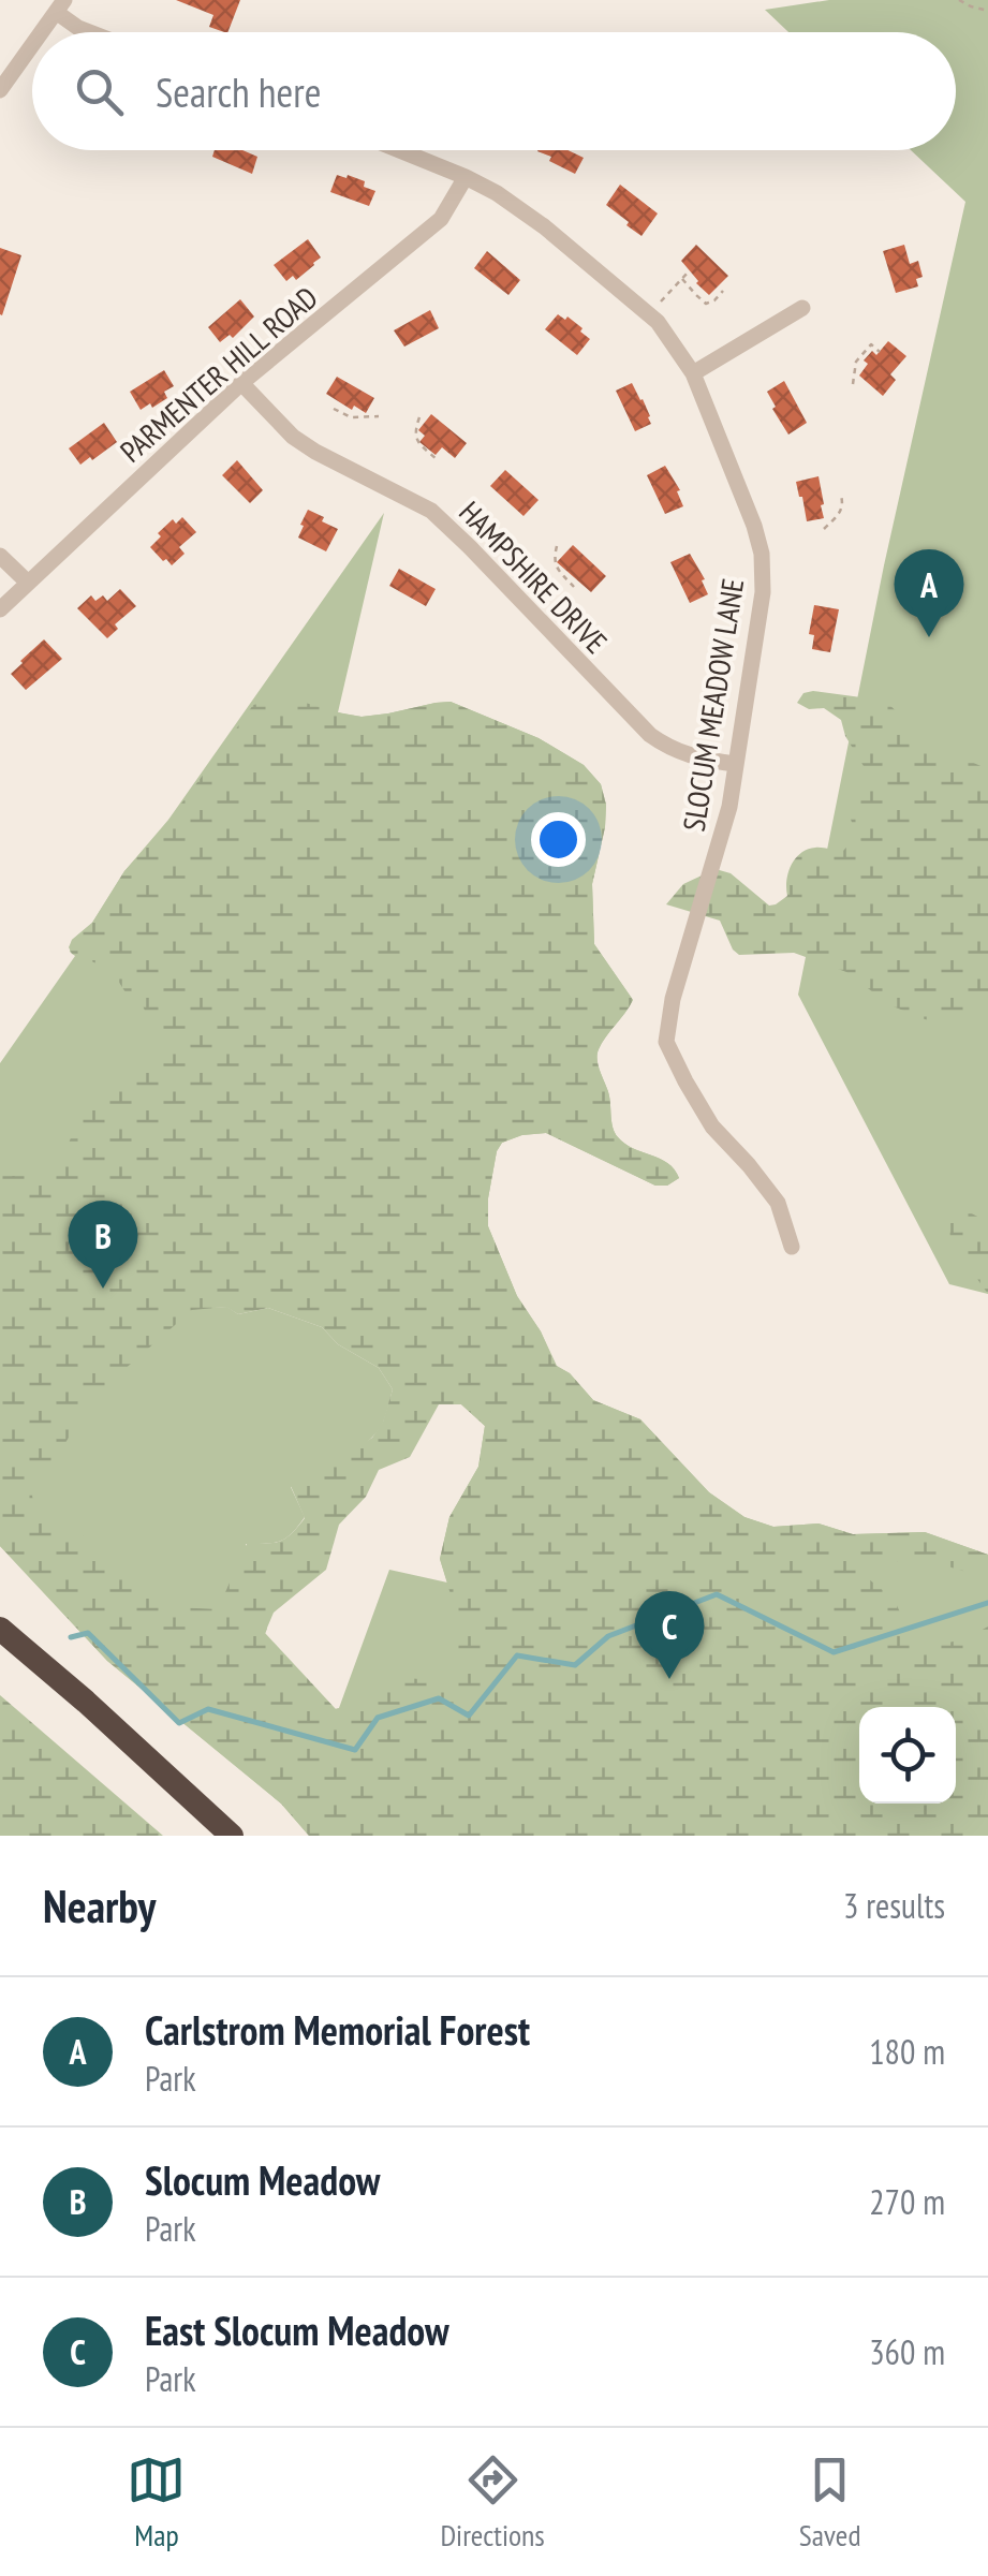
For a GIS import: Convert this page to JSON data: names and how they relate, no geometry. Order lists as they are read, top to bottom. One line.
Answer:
{"streets":{"street":["PARMENTER HILL ROAD","HAMPSHIRE DRIVE","SLOCUM MEADOW LANE"]},"crossings":[["PARMENTER HILL ROAD","HAMPSHIRE DRIVE"],["PARMENTER HILL ROAD","SLOCUM MEADOW LANE"],["HAMPSHIRE DRIVE","SLOCUM MEADOW LANE"]],"page":{"search":"Search here","pins":["A","B","C"],"heading":["Nearby","3 results"],"list":[{"mark":"A","name":"Carlstrom Memorial Forest","note":"Park","value":"180 m"},{"mark":"B","name":"Slocum Meadow","note":"Park","value":"270 m"},{"mark":"C","name":"East Slocum Meadow","note":"Park","value":"360 m"}],"nav":["Map","Directions","Saved"]}}
